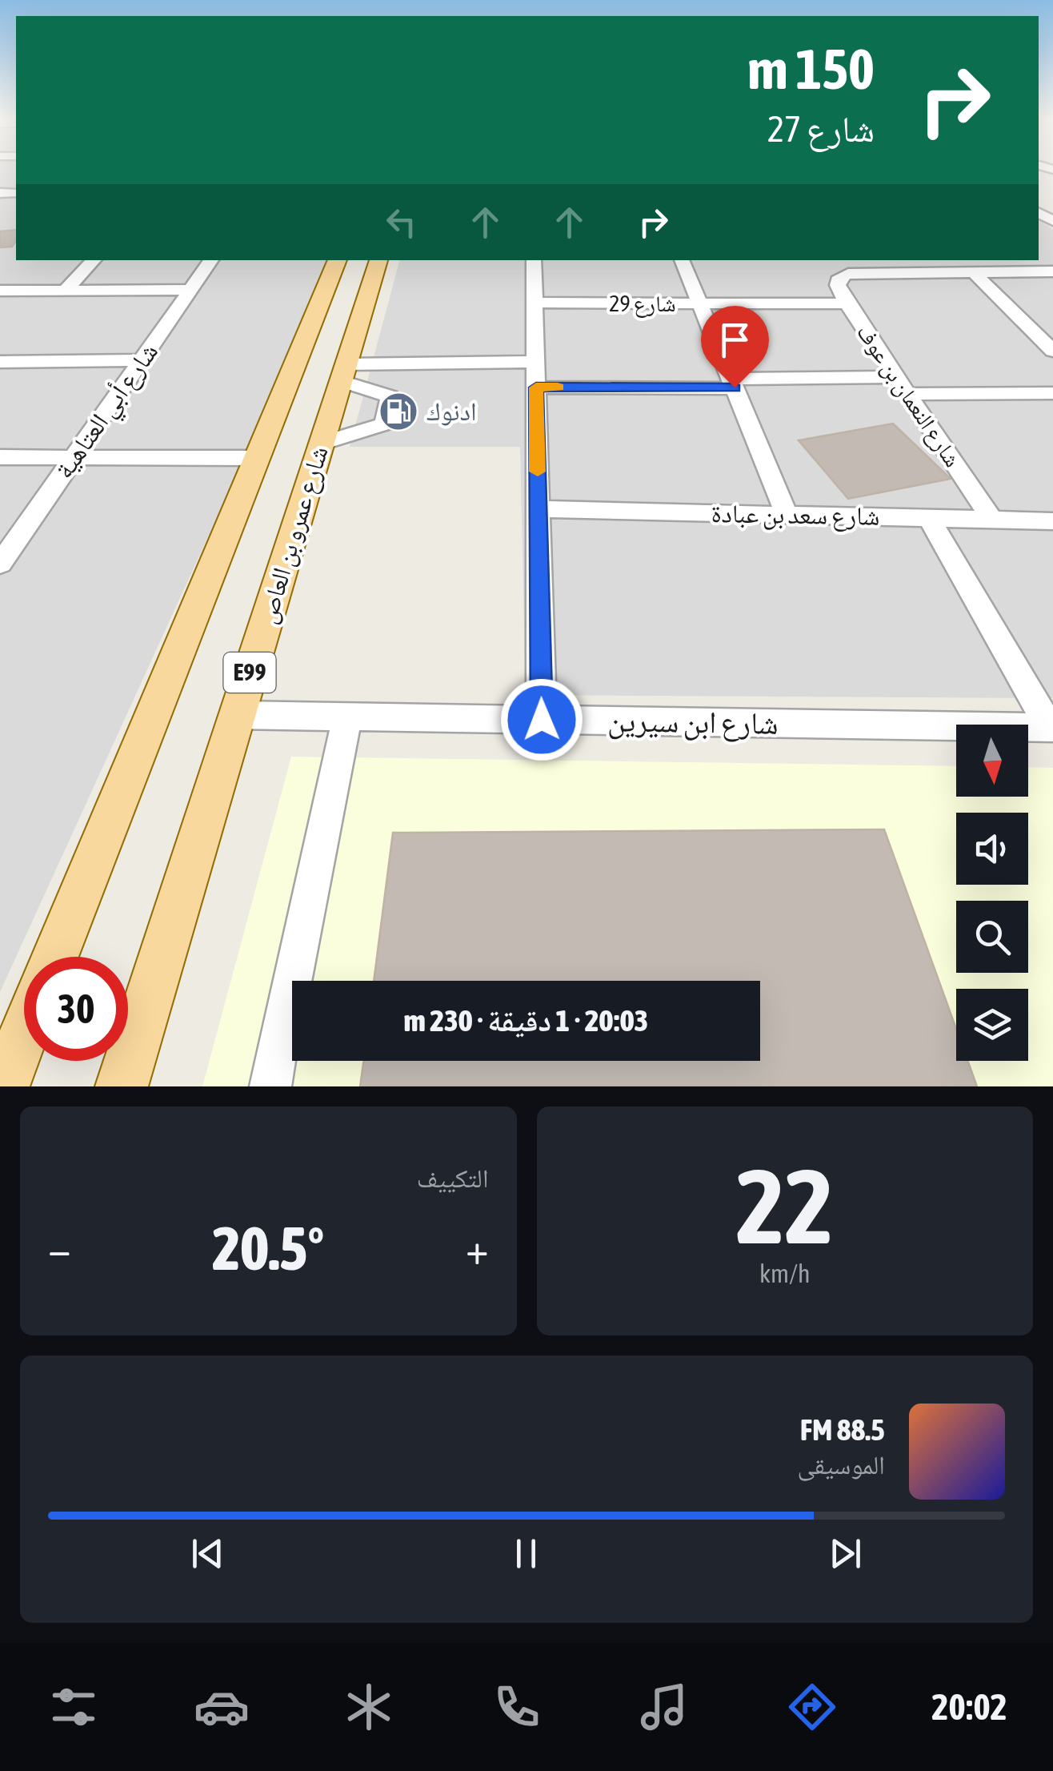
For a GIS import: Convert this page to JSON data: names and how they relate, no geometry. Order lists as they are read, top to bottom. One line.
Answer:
{"streets":{"main road":["شارع عمرو بن العاص","E99"],"street":["شارع 29","شارع النعمان بن عوف","شارع أبي العتاهية","شارع سعد بن عبادة","شارع ابن سيرين"]},"crossings":[["شارع 29","شارع النعمان بن عوف"],["شارع النعمان بن عوف","شارع سعد بن عبادة"],["شارع عمرو بن العاص","شارع ابن سيرين"]],"places":{"fuel station":["ادنوك"]},"north":"bottom","page":{"turn":["150 m","شارع 27"],"limit":"30","trip":"20:03 · 1 دقيقة · 230 m","tile":[["22","km/h"],"التكييف"],"heat":["−","20.5°","+"],"song":["88.5 FM","الموسيقى"],"tabs":"20:02"}}
